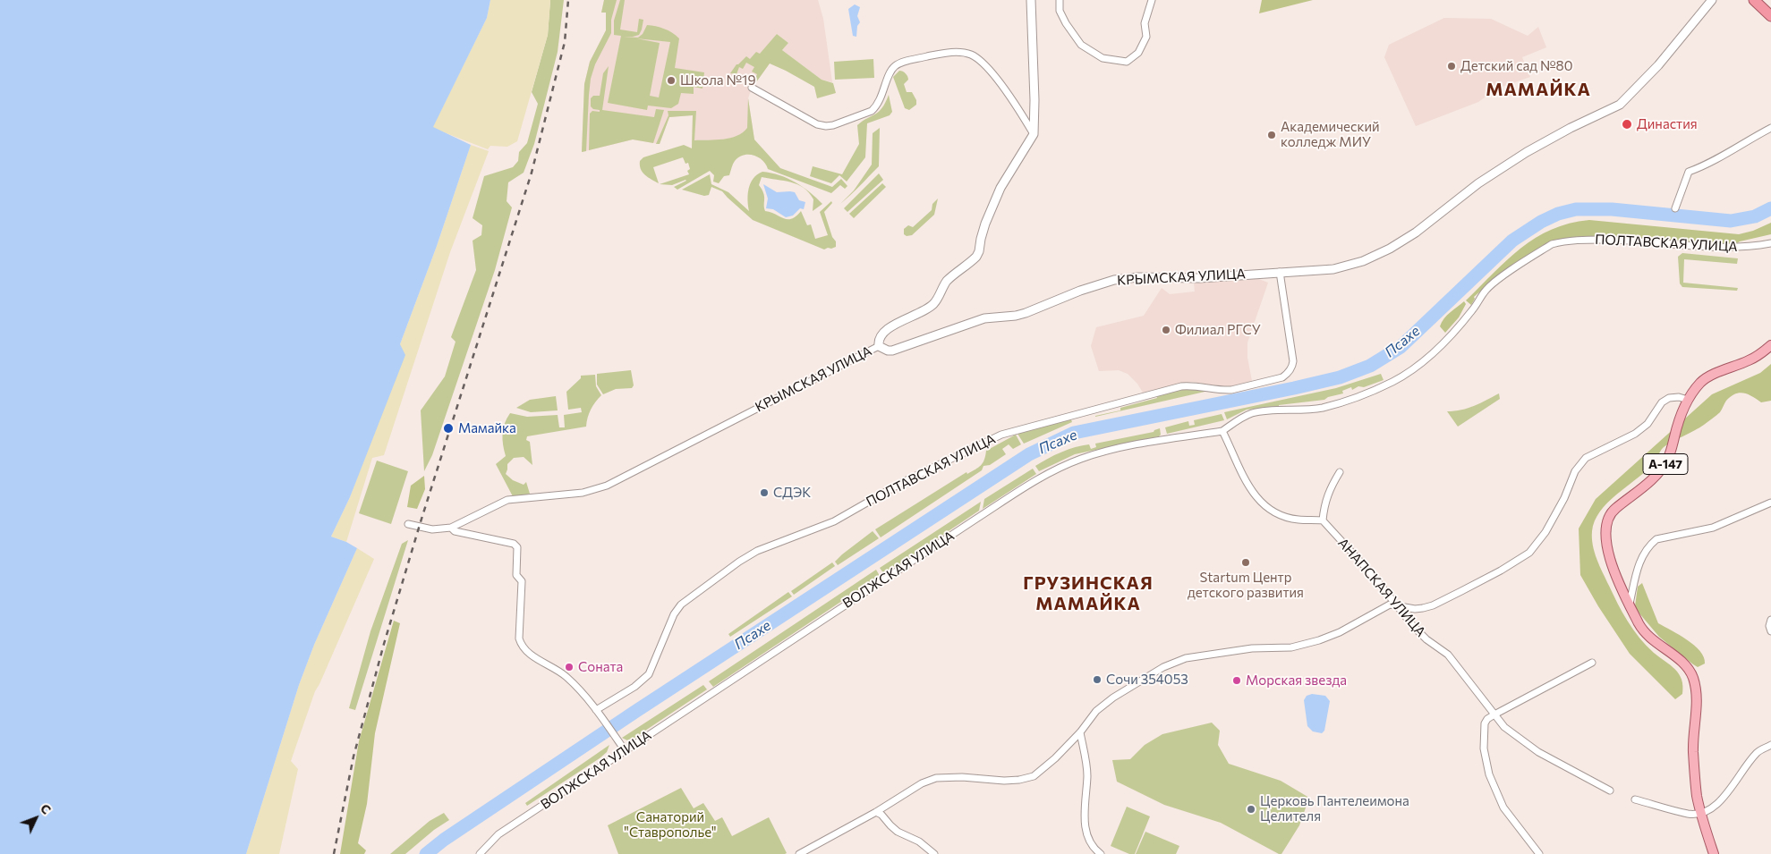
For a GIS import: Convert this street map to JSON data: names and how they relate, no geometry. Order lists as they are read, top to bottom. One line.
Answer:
{"streets":{"main road":["А-147"],"street":["ПОЛТАВСКАЯ УЛИЦА","КРЫМСКАЯ УЛИЦА","ВОЛЖСКАЯ УЛИЦА","АНАПСКАЯ УЛИЦА"]},"crossings":[["ПОЛТАВСКАЯ УЛИЦА","КРЫМСКАЯ УЛИЦА"],["ПОЛТАВСКАЯ УЛИЦА","ВОЛЖСКАЯ УЛИЦА"],["КРЫМСКАЯ УЛИЦА","ВОЛЖСКАЯ УЛИЦА"]],"districts":["МАМАЙКА","ГРУЗИНСКАЯ МАМАЙКА"],"water":["Псахе"],"parks":["Санаторий \"Ставрополье\""],"places":["Детский сад №80","Школа №19","Династия","Академический колледж МИУ","Филиал РГСУ","Мамайка","СДЭК","Startum Центр детского развития","Соната","Сочи 354053","Морская звезда","Церковь Пантелеимона Целителя"],"north":"top right"}
